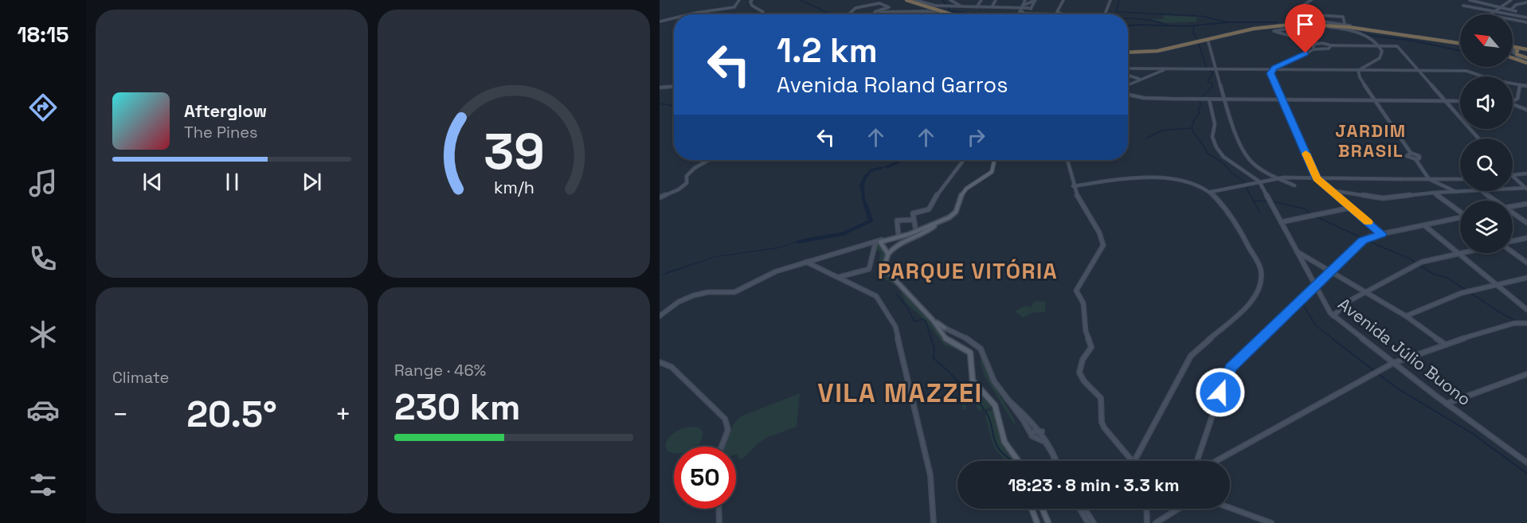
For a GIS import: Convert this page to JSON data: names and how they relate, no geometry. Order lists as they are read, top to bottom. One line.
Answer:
{"streets":{"street":["Avenida Júlio Buono"]},"districts":["JARDIM BRASIL","PARQUE VITÓRIA","VILA MAZZEI"],"north":"top left","page":{"tabs":"18:15","turn":["1.2 km","Avenida Roland Garros"],"song":["Afterglow","The Pines"],"tile":["Climate",["Range · 46%","230 km"]],"heat":["−","20.5°","+"],"limit":"50","trip":"18:23 · 8 min · 3.3 km","gauge":["39","km/h"]}}
